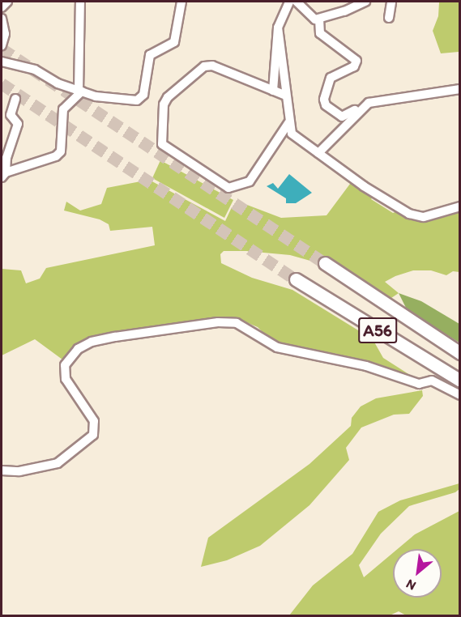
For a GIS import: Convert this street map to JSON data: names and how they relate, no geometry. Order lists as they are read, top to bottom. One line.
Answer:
{"streets":{"highway":["A56"]},"north":"bottom left"}
